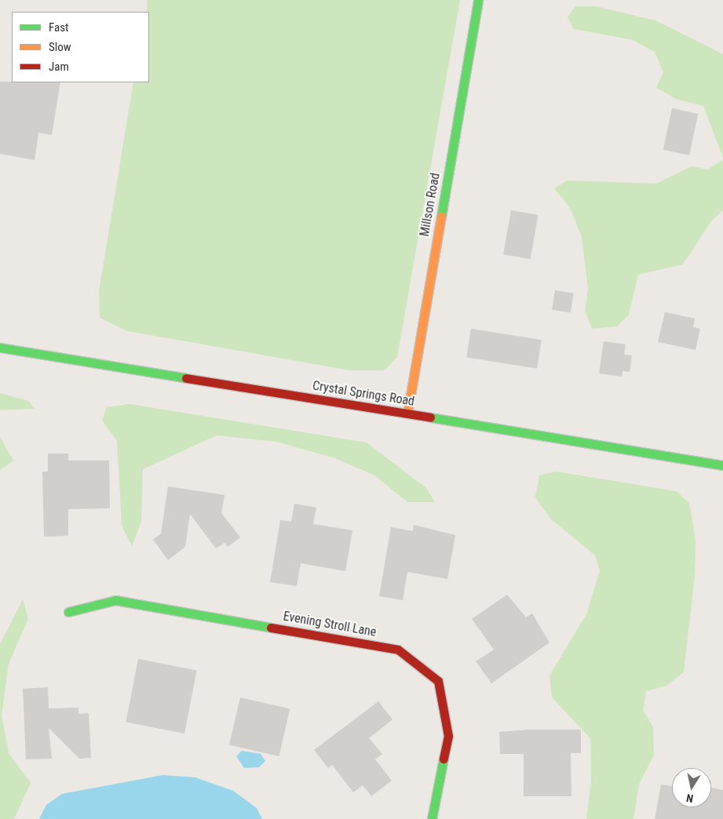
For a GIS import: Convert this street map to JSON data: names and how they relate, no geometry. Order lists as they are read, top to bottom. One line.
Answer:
{"streets":{"street":["Millson Road","Crystal Springs Road","Evening Stroll Lane"]},"crossings":[["Millson Road","Crystal Springs Road"]],"legend":["Fast","Slow","Jam"],"north":"bottom"}
